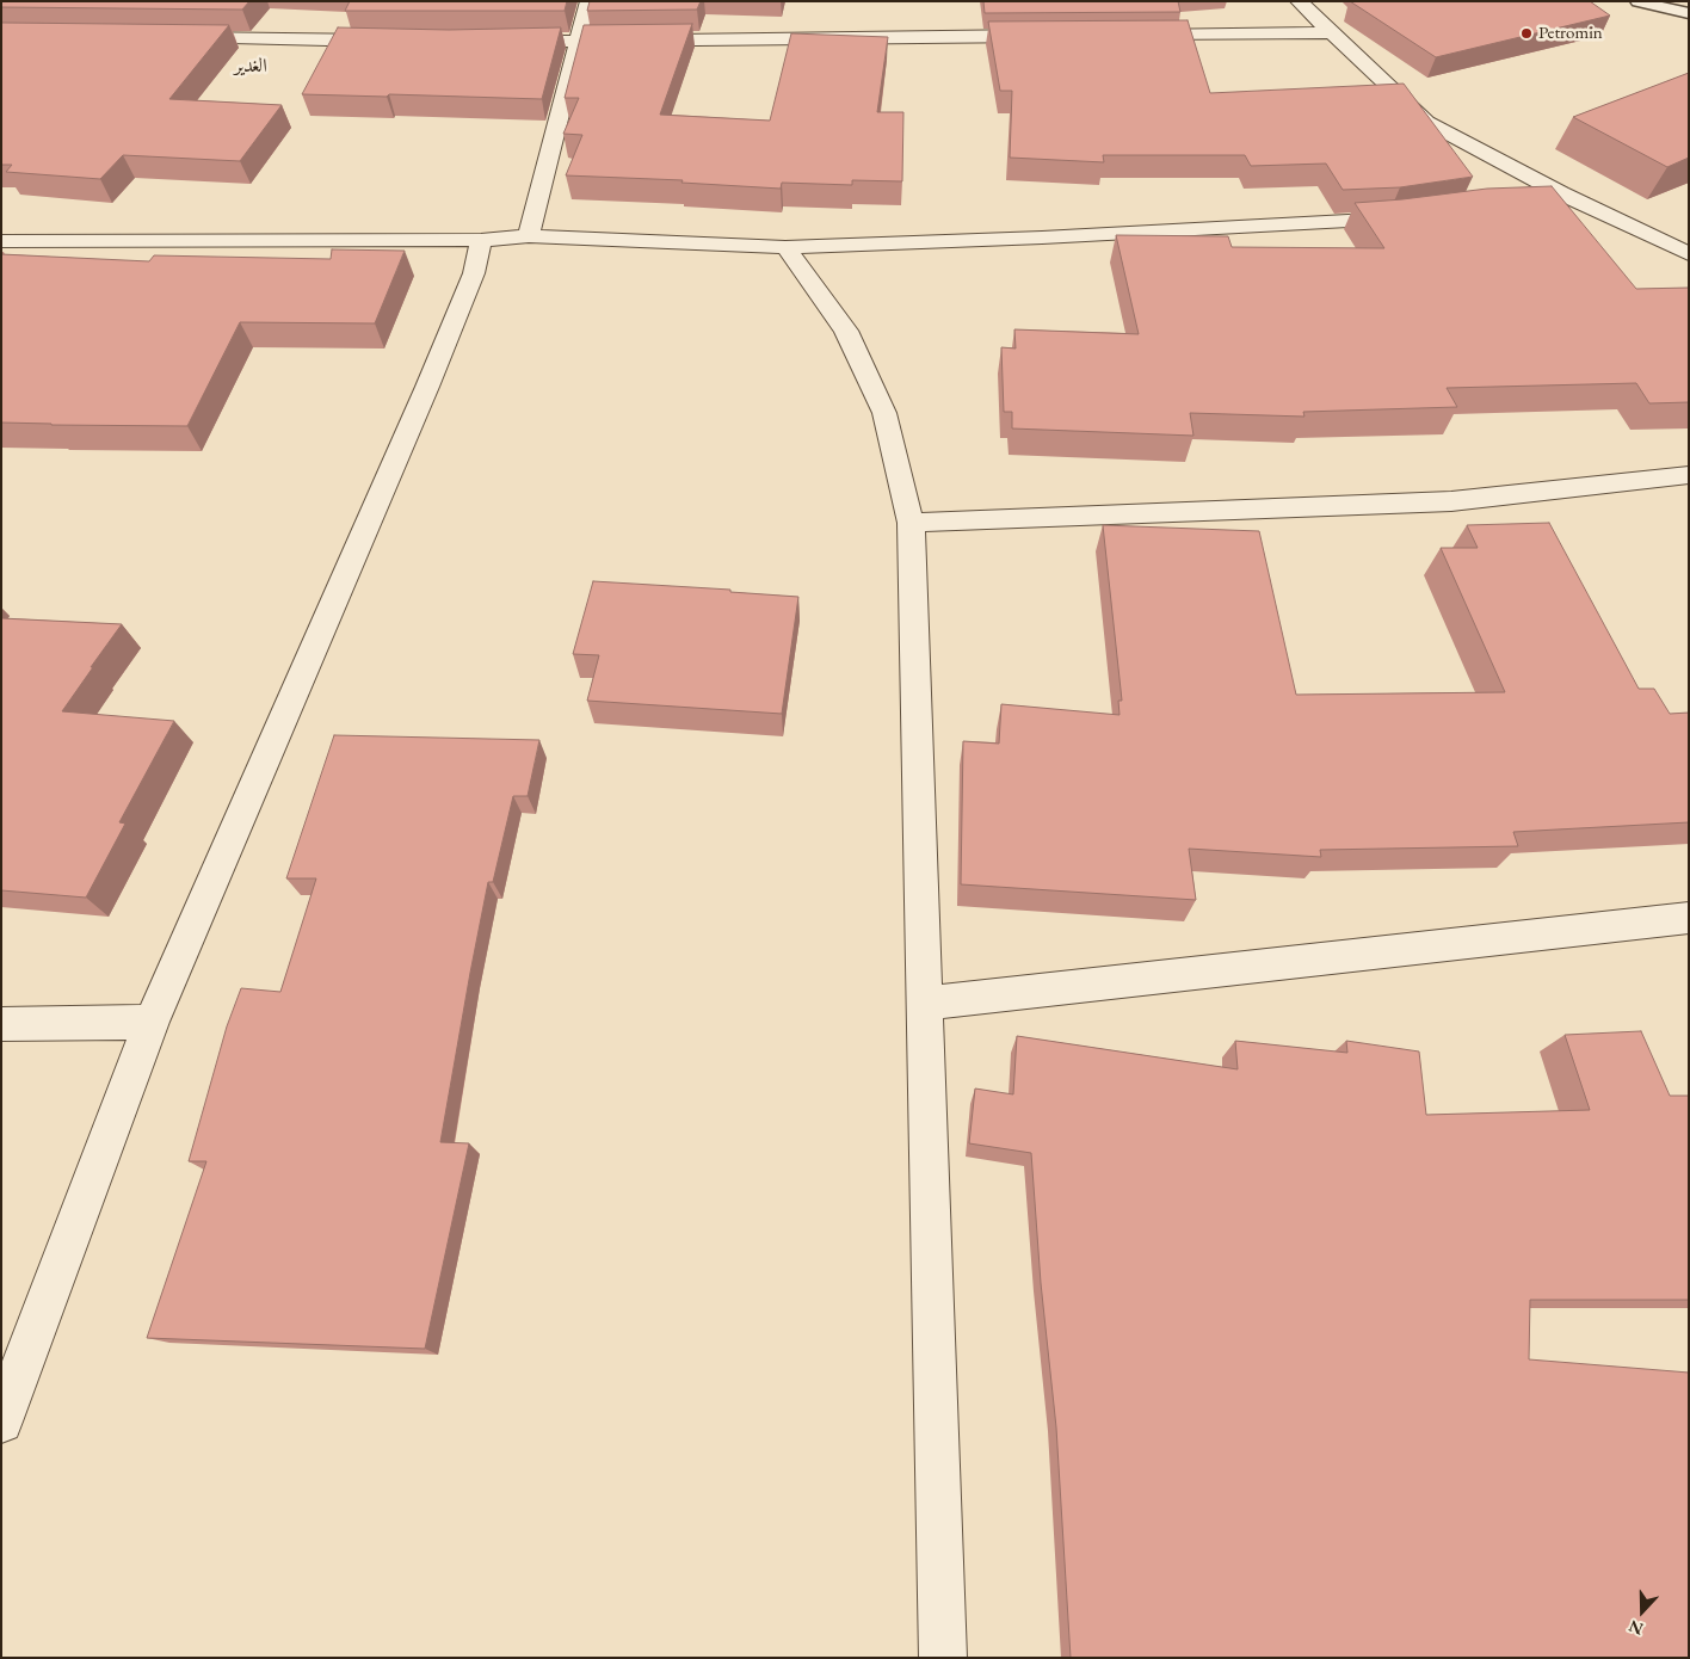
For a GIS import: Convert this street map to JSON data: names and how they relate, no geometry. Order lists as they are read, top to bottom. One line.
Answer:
{"districts":["الغدير"],"places":["Petromin"],"north":"bottom"}
